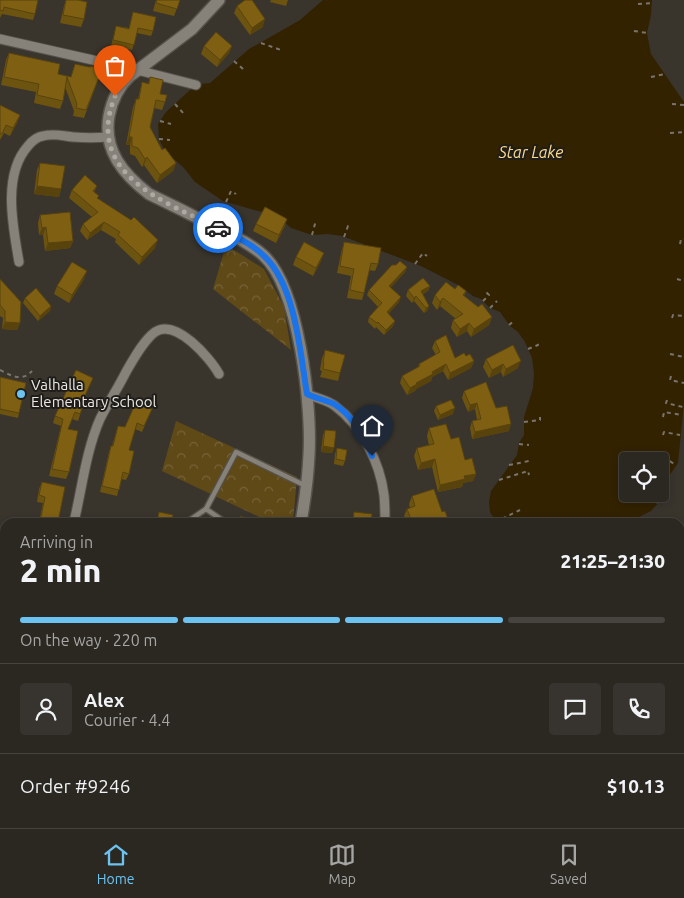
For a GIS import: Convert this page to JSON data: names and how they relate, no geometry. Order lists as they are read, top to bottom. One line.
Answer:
{"water":["Star Lake"],"places":["Valhalla Elementary School"],"page":{"heading":["2 min","Arriving in","21:25–21:30"],"panel":["Alex","Courier · 4.4","Order #9246","$10.13"],"bar":"On the way · 220 m","tabs":["Home","Map","Saved"]}}
